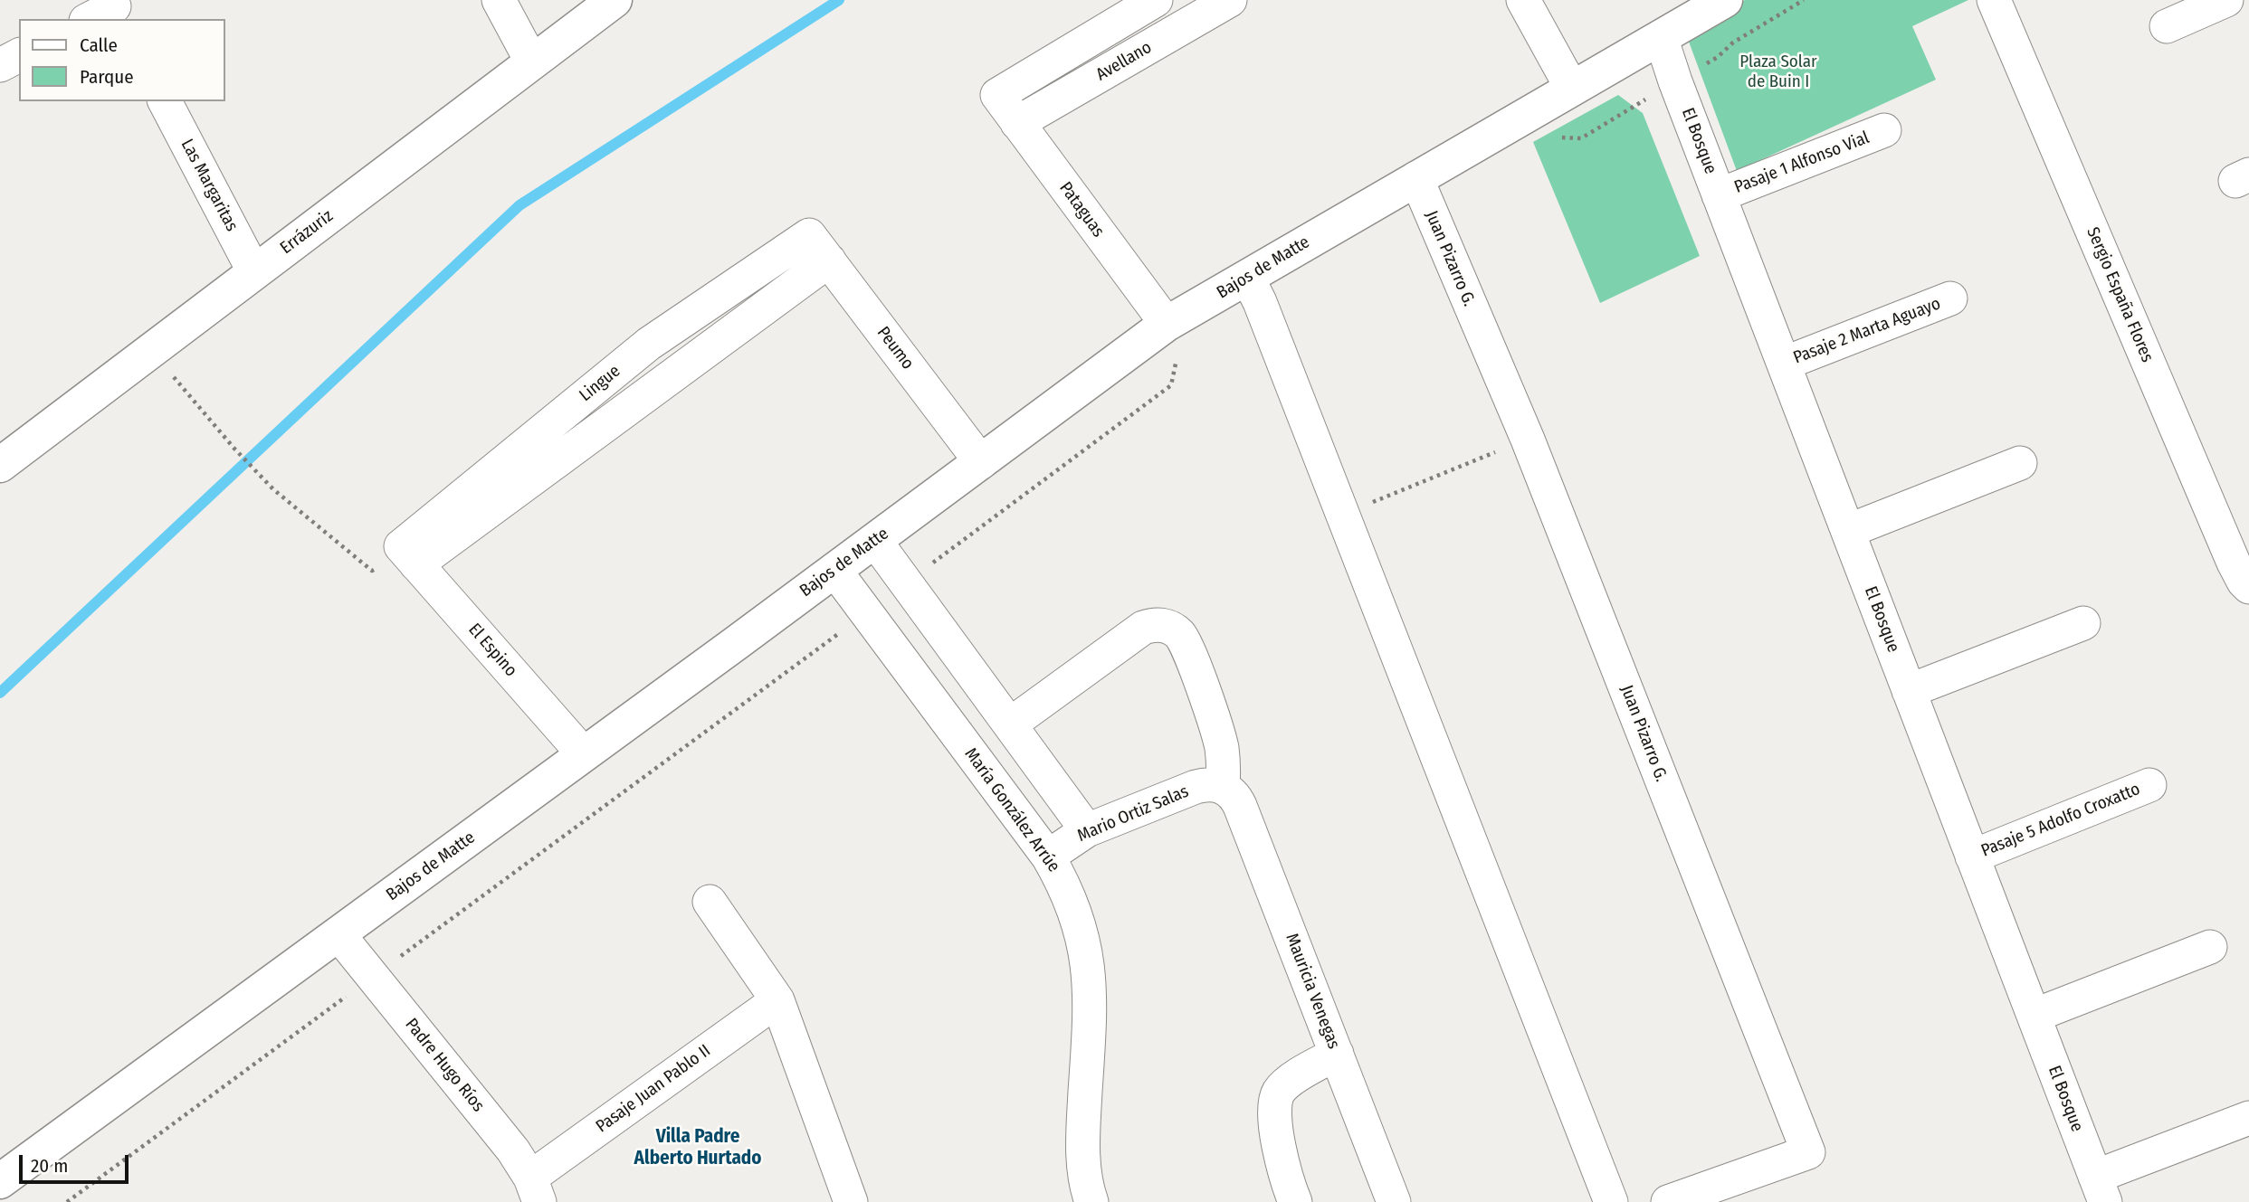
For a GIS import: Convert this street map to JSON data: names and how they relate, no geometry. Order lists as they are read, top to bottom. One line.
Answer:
{"streets":{"main road":["Errázuriz","Bajos de Matte"],"street":["Avellano","El Bosque","Pasaje 1 Alfonso Vial","Las Margaritas","Pataguas","Juan Pizarro G.","Sergio España Flores","Pasaje 2 Marta Aguayo","Peumo","Lingue","El Espino","María González Arrúe","Mario Ortiz Salas","Pasaje 5 Adolfo Croxatto","Mauricia Venegas","Padre Hugo Ríos","Pasaje Juan Pablo II"]},"crossings":[["Avellano","Pataguas"],["El Bosque","Pasaje 1 Alfonso Vial"],["El Bosque","Bajos de Matte"],["El Bosque","Pasaje 2 Marta Aguayo"],["El Bosque","Pasaje 5 Adolfo Croxatto"],["Las Margaritas","Errázuriz"],["Pataguas","Bajos de Matte"],["Juan Pizarro G.","Bajos de Matte"],["Bajos de Matte","Peumo"],["Bajos de Matte","El Espino"],["Bajos de Matte","María González Arrúe"],["Bajos de Matte","Padre Hugo Ríos"],["Peumo","Lingue"],["Lingue","El Espino"],["María González Arrúe","Mario Ortiz Salas"],["Mario Ortiz Salas","Mauricia Venegas"],["Padre Hugo Ríos","Pasaje Juan Pablo II"]],"districts":["Villa Padre Alberto Hurtado"],"parks":["Plaza Solar de Buin I"],"legend":["Calle","Parque"],"scale_bar":"20 m"}
